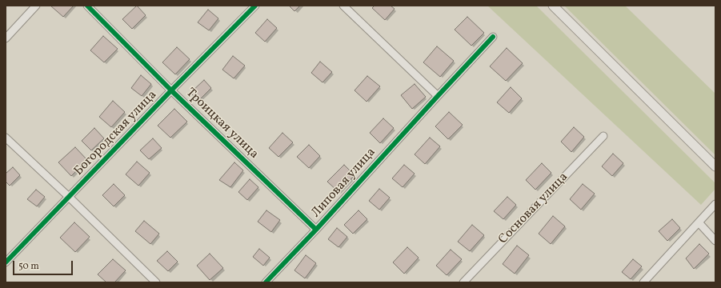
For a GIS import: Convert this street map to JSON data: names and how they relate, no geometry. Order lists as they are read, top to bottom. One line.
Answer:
{"streets":{"street":["Троицкая улица","Богородская улица","Липовая улица","Сосновая улица"]},"crossings":[["Троицкая улица","Богородская улица"],["Троицкая улица","Липовая улица"]],"scale_bar":"50 m"}
